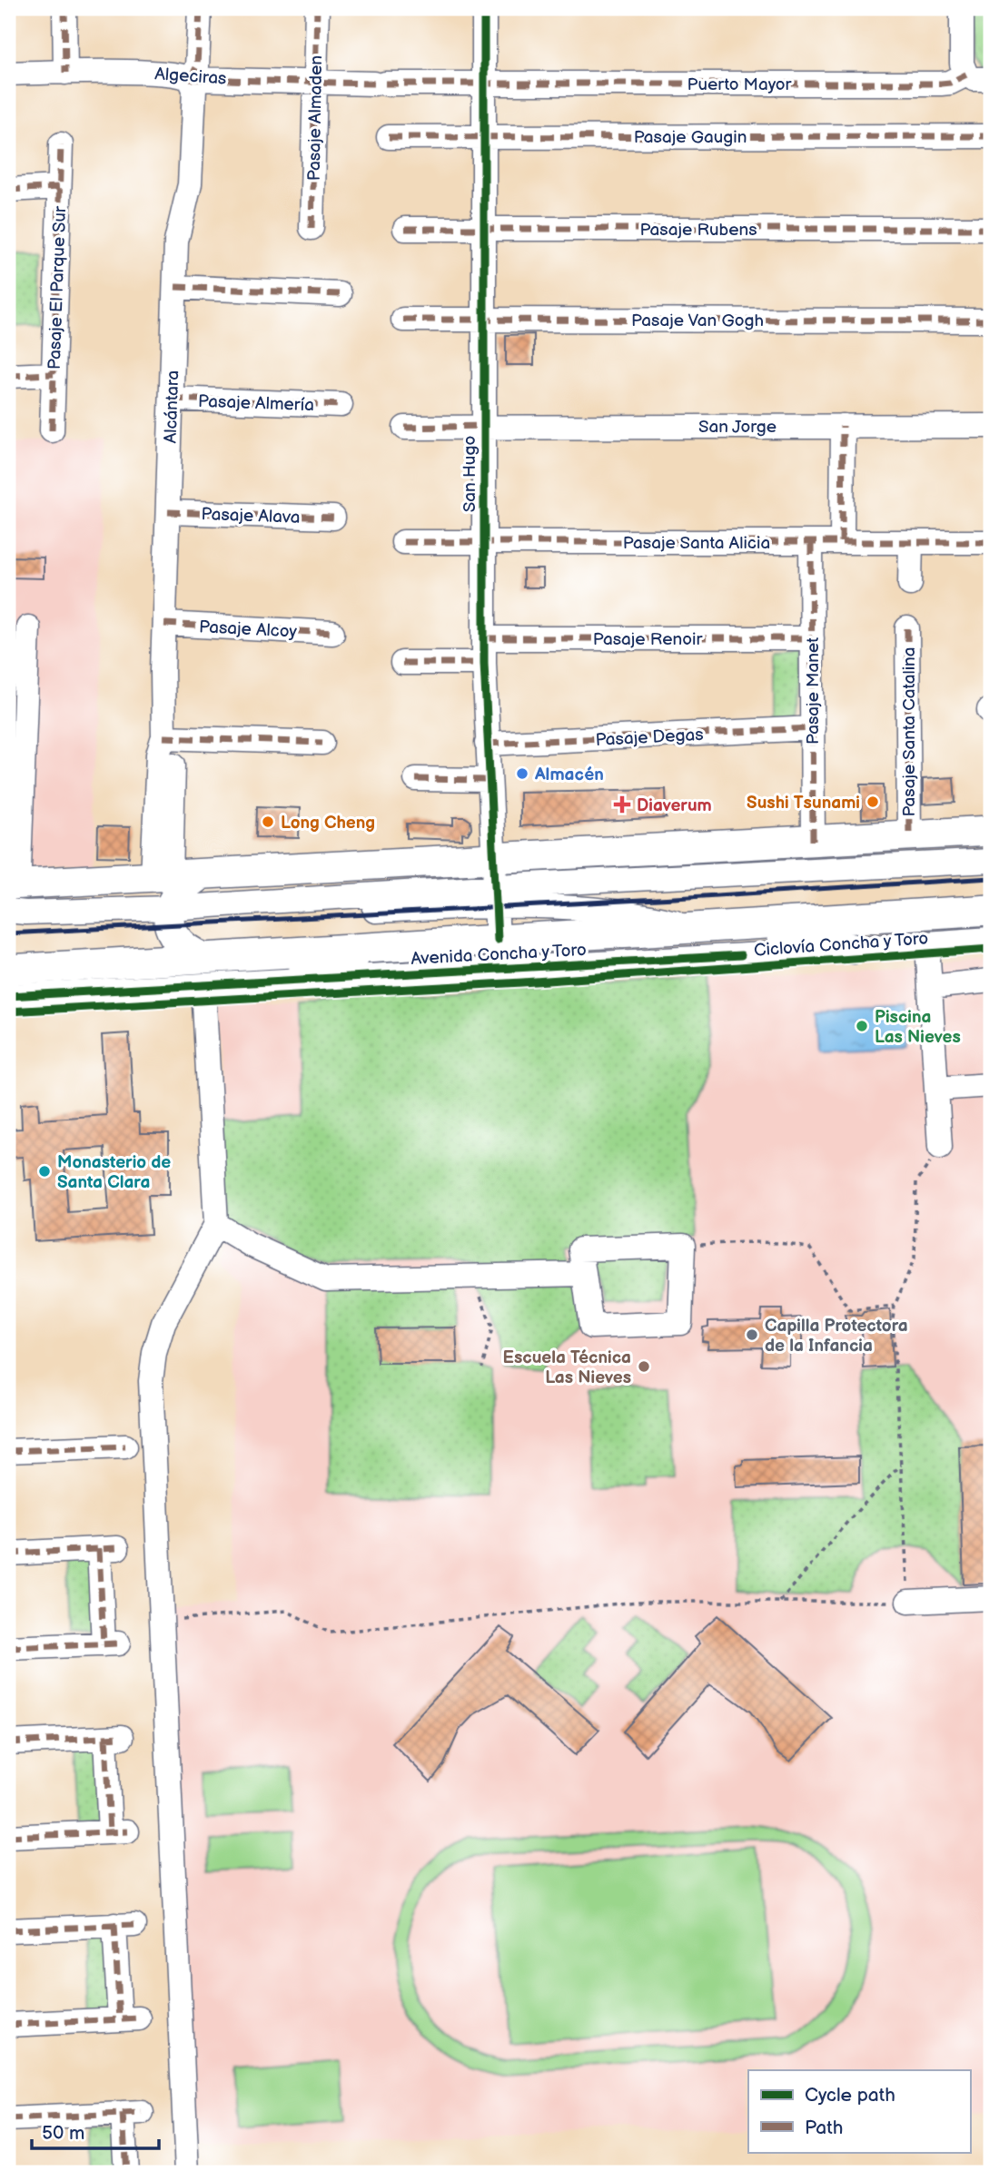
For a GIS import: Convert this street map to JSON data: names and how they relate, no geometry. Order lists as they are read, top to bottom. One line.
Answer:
{"streets":{"main road":["Avenida Concha y Toro"],"street":["Algeciras","Puerto Mayor","Pasaje Almaden","Pasaje Gaugin","Pasaje Rubens","Pasaje El Parque Sur","Pasaje Van Gogh","Pasaje Almería","Alcántara","San Jorge","San Hugo","Pasaje Alava","Pasaje Santa Alicia","Pasaje Alcoy","Pasaje Renoir","Pasaje Manet","Pasaje Santa Catalina","Pasaje Degas"],"cycle path":["Ciclovía Concha y Toro"]},"crossings":[["Algeciras","Puerto Mayor"],["Algeciras","Pasaje Almaden"],["Algeciras","Alcántara"],["Algeciras","San Hugo"],["Puerto Mayor","San Hugo"],["Pasaje Gaugin","San Hugo"],["Pasaje Rubens","San Hugo"],["Pasaje Van Gogh","San Hugo"],["Pasaje Almería","Alcántara"],["Alcántara","Pasaje Alava"],["Alcántara","Pasaje Alcoy"],["San Jorge","San Hugo"],["San Hugo","Pasaje Santa Alicia"],["San Hugo","Pasaje Renoir"],["San Hugo","Pasaje Degas"],["San Hugo","Avenida Concha y Toro"],["Pasaje Santa Alicia","Pasaje Manet"],["Pasaje Renoir","Pasaje Manet"],["Pasaje Manet","Pasaje Degas"]],"places":{"other":["Almacén","Sushi Tsunami","Long Cheng","Piscina Las Nieves","Monasterio de Santa Clara","Capilla Protectora de la Infancia","Escuela Técnica Las Nieves"],"health":["Diaverum"]},"legend":["Cycle path","Path"],"scale_bar":"50 m"}
